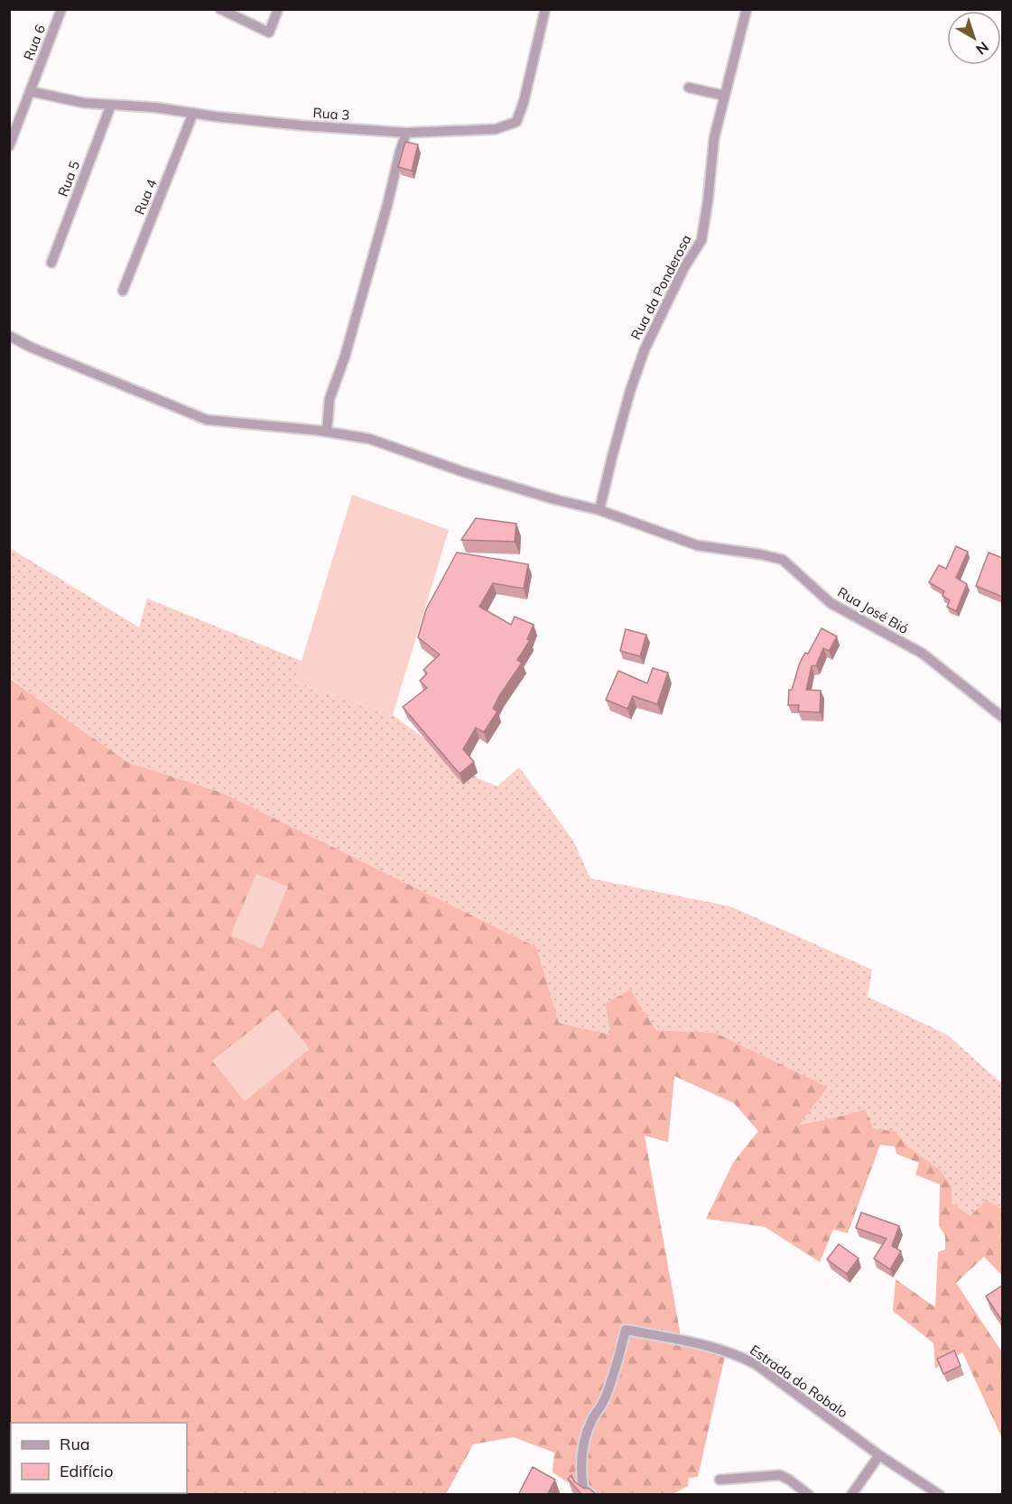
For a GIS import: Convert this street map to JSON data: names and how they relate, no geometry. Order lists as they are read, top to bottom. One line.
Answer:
{"streets":{"street":["Rua 6","Rua 3","Rua 5","Rua 4","Rua da Ponderosa","Rua José Bió","Estrada do Robalo"]},"crossings":[["Rua 6","Rua 3"],["Rua 3","Rua 5"],["Rua 3","Rua 4"],["Rua da Ponderosa","Rua José Bió"]],"legend":["Rua","Edifício"],"north":"bottom right"}
